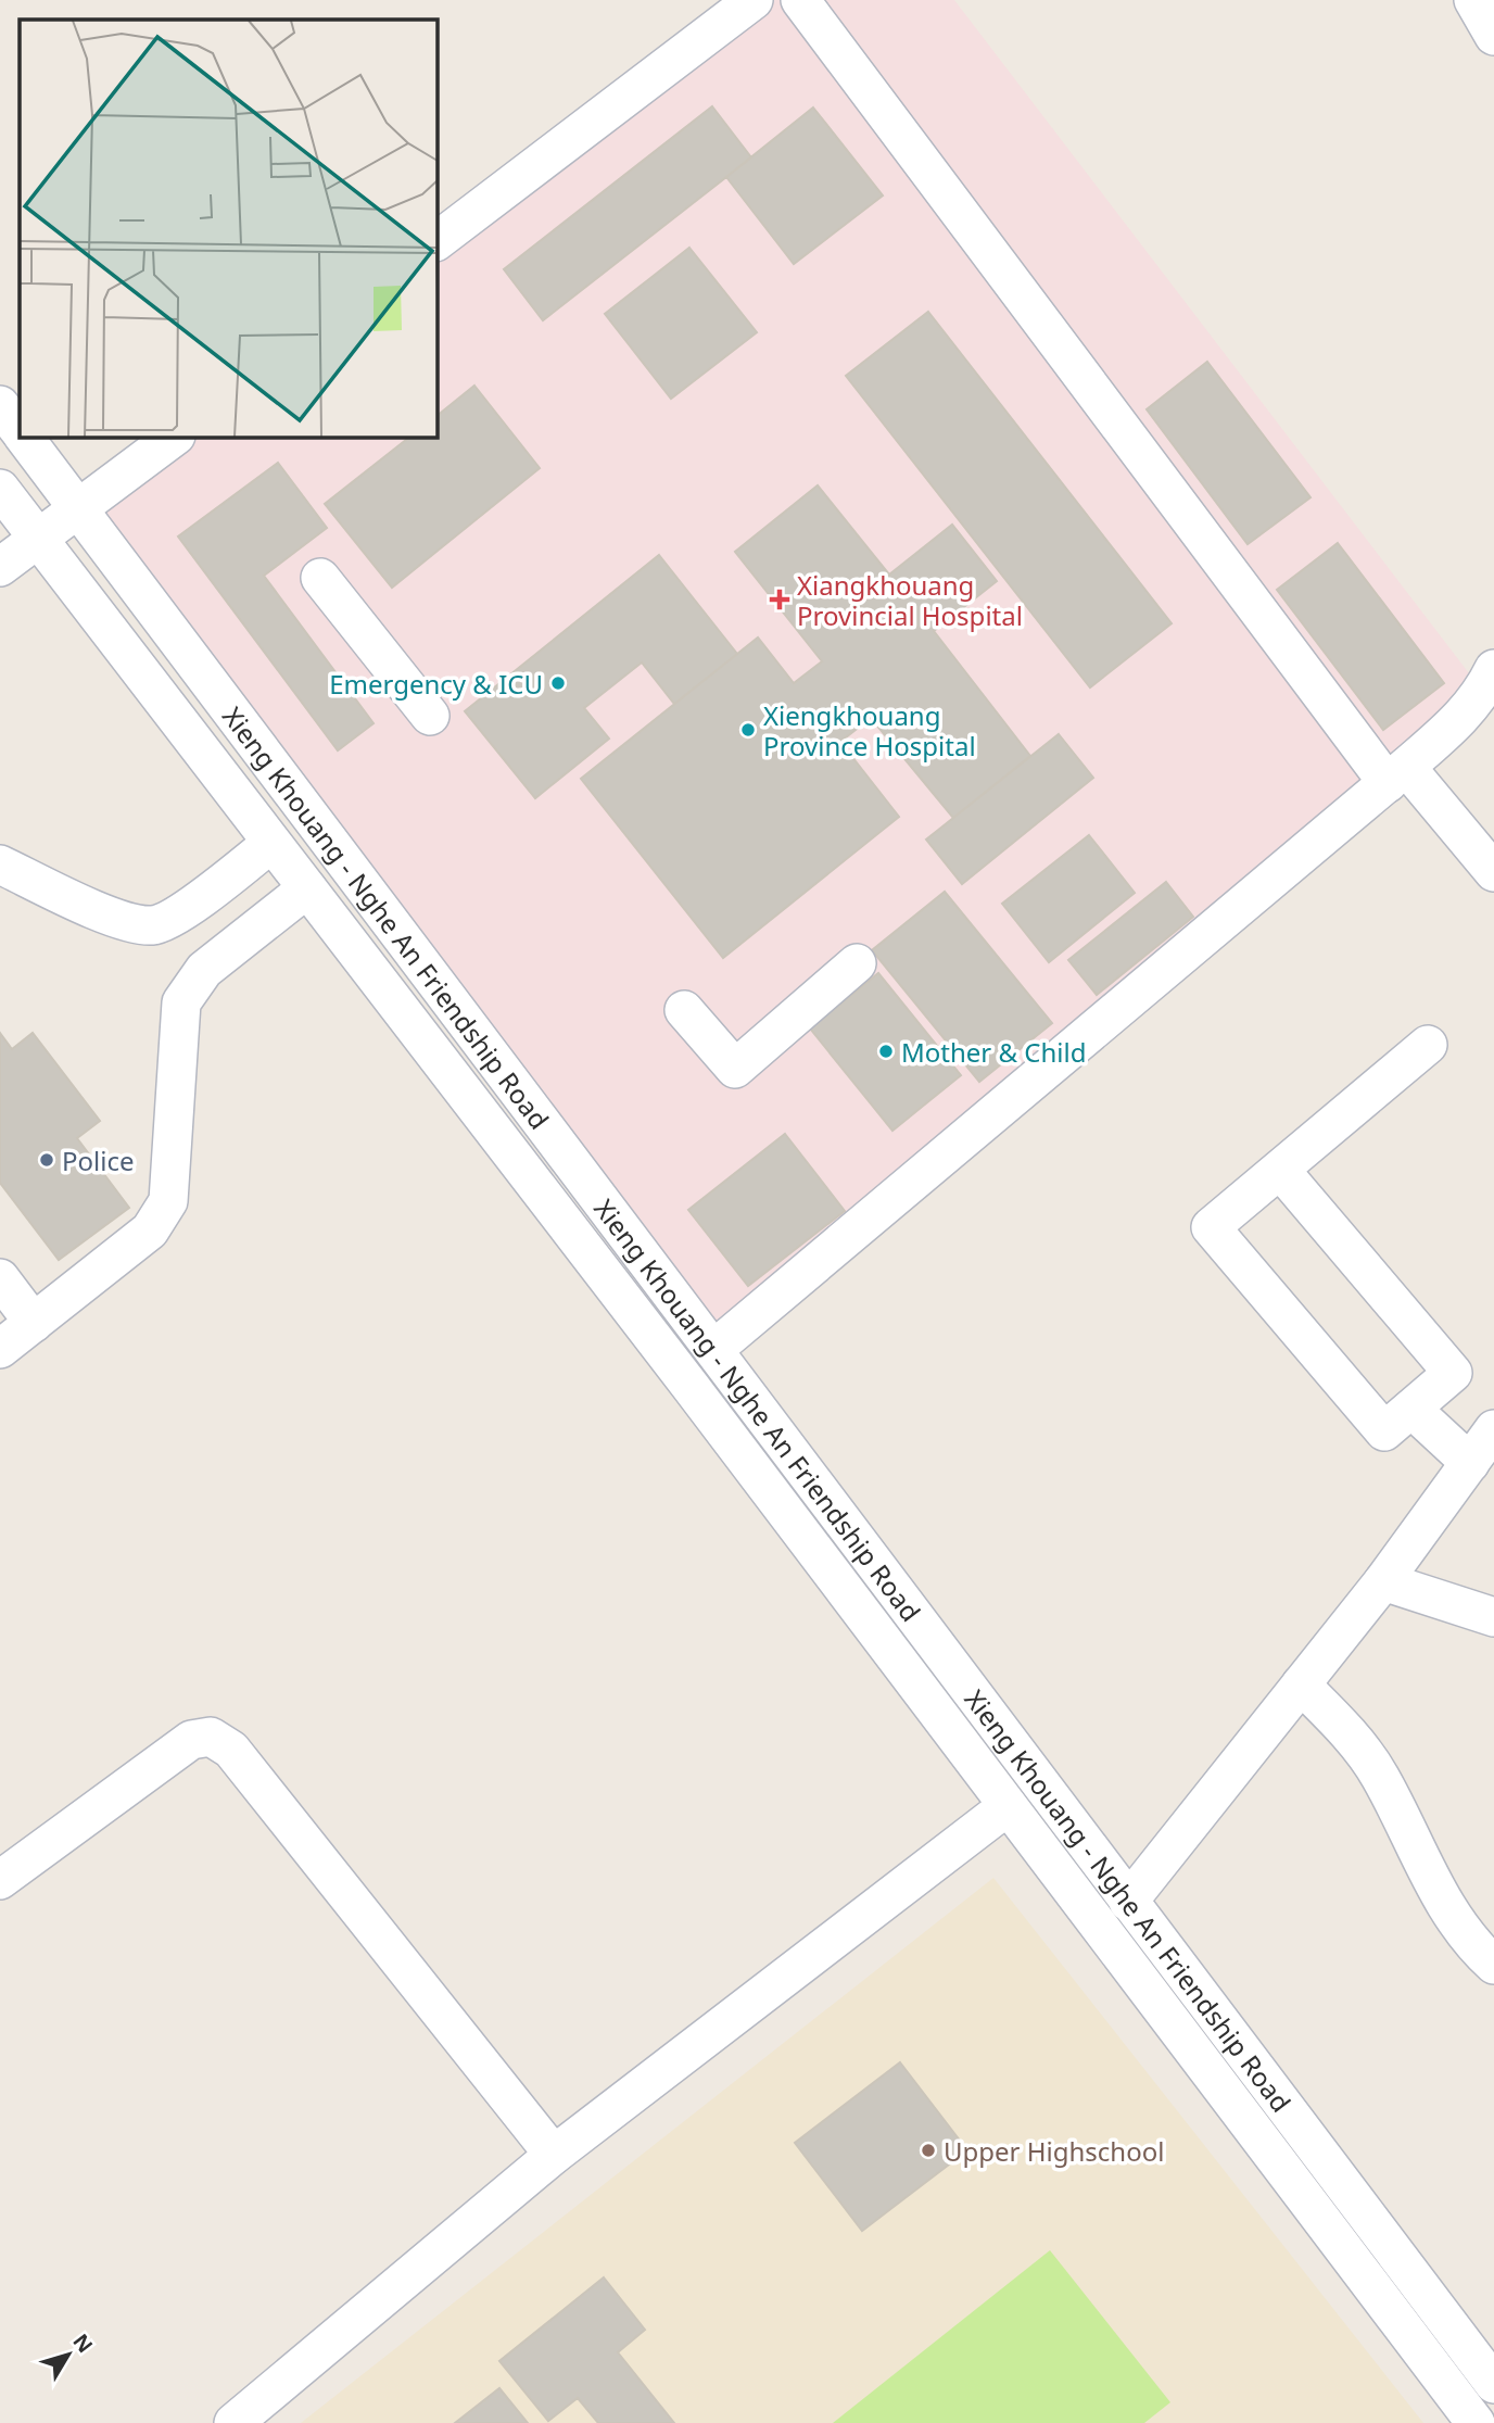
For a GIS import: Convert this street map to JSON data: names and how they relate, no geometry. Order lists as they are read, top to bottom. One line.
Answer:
{"streets":{"street":["Xieng Khouang - Nghe An Friendship Road"]},"places":{"health":["Xiangkhouang Provincial Hospital"],"other":["Emergency & ICU","Xiengkhouang Province Hospital","Mother & Child","Police","Upper Highschool"]},"north":"top right"}
